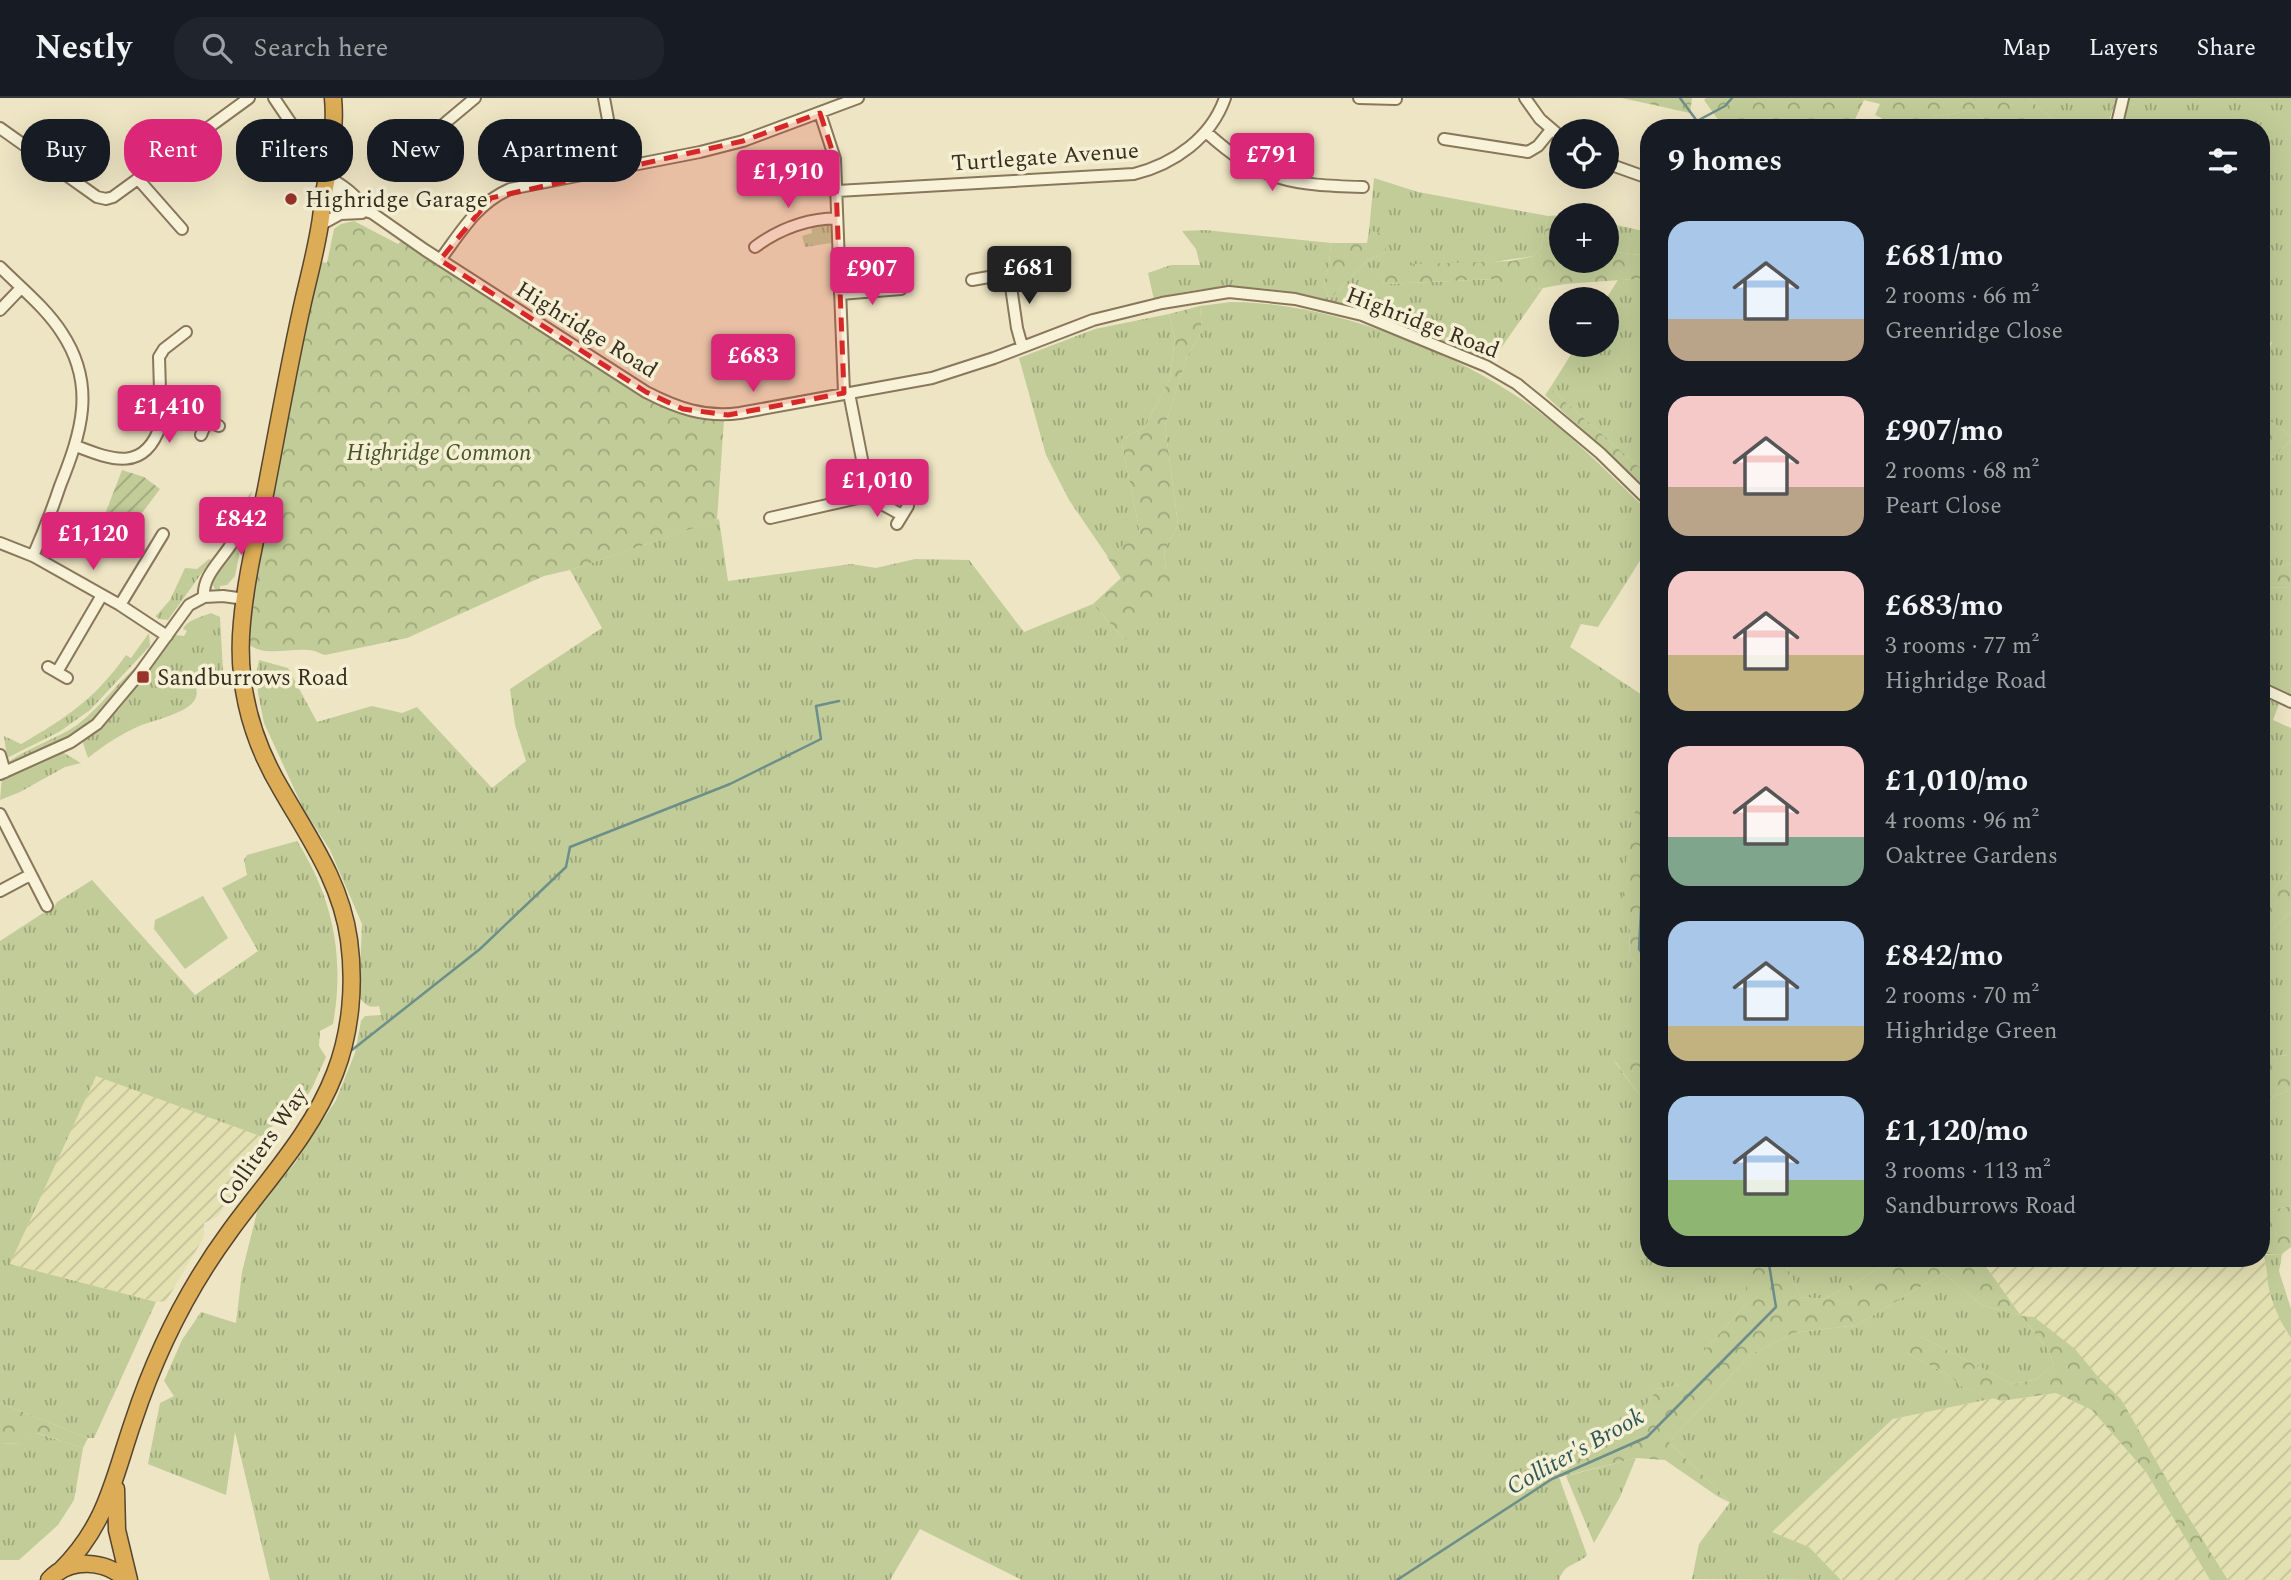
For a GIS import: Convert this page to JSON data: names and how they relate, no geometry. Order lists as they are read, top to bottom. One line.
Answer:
{"streets":{"highway":["Colliters Way"],"street":["Turtlegate Avenue","Highridge Road"]},"water":["Colliter's Brook"],"parks":["Highridge Common"],"places":{"other":["Highridge Garage"],"transit":["Sandburrows Road"]},"page":{"header":"Nestly","search":"Search here","nav":["Map","Layers","Share"],"map_buttons":["+","−"],"chip":["Buy","Rent","Filters","New","Apartment"],"heading":"9 homes","price":["£791","£1,910","£681","£907","£683","£1,410","£1,010","£842","£1,120"],"list":[{"name":"£681/mo","note":"2 rooms · 66 m² · Greenridge Close"},{"name":"£907/mo","note":"2 rooms · 68 m² · Peart Close"},{"name":"£683/mo","note":"3 rooms · 77 m² · Highridge Road"},{"name":"£1,010/mo","note":"4 rooms · 96 m² · Oaktree Gardens"},{"name":"£842/mo","note":"2 rooms · 70 m² · Highridge Green"},{"name":"£1,120/mo","note":"3 rooms · 113 m² · Sandburrows Road"}]}}
